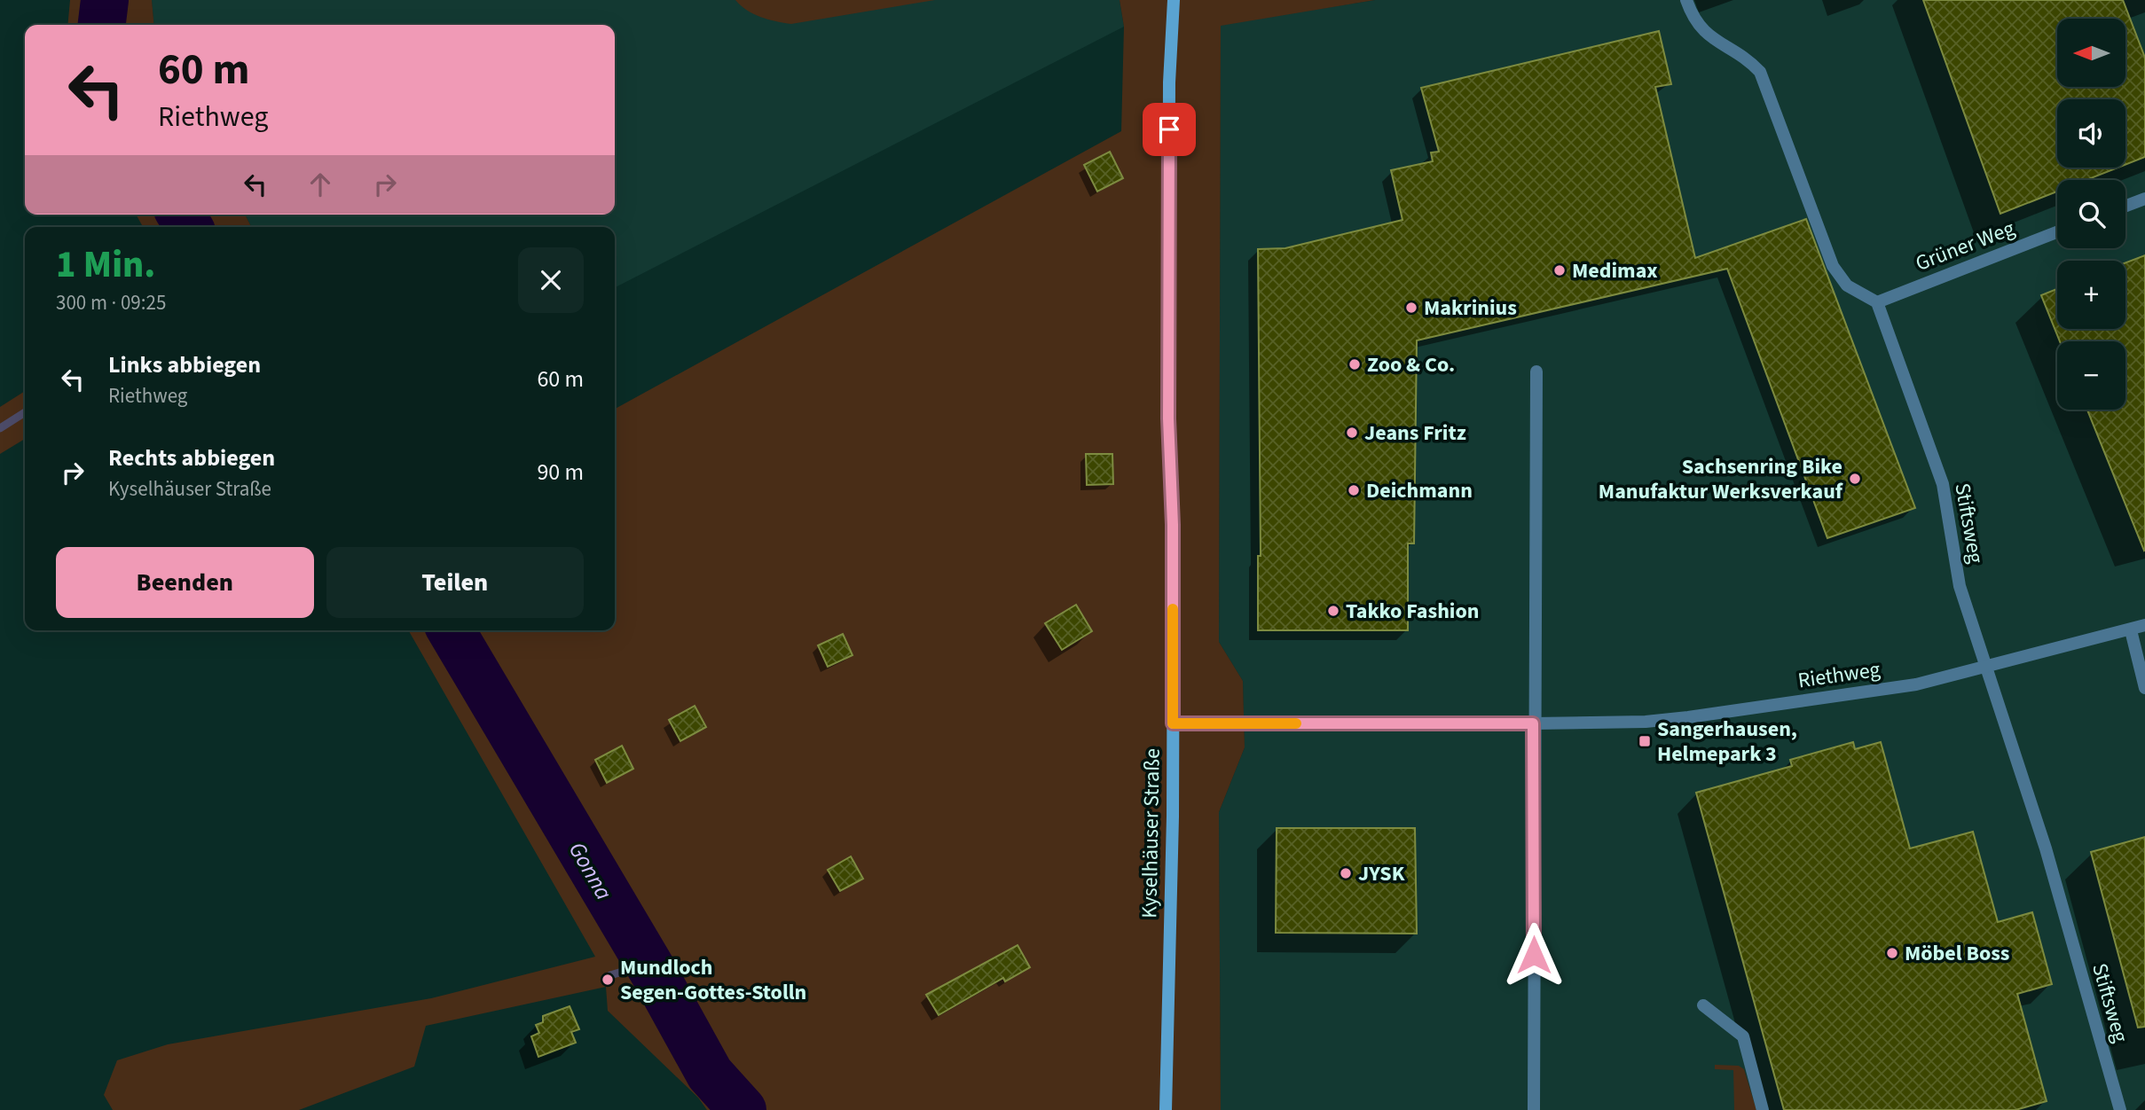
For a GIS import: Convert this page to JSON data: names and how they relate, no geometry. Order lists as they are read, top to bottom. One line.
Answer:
{"streets":{"main road":["Kyselhäuser Straße"],"street":["Grüner Weg","Stiftsweg","Riethweg"]},"crossings":[["Grüner Weg","Stiftsweg"],["Stiftsweg","Riethweg"],["Riethweg","Kyselhäuser Straße"]],"water":["Gonna"],"places":{"other":["Medimax","Makrinius","Zoo & Co.","Jeans Fritz","Sachsenring Bike Manufaktur Werksverkauf","Deichmann","Takko Fashion","JYSK","Möbel Boss","Mundloch Segen-Gottes-Stolln"],"transit":["Sangerhausen, Helmepark 3"]},"north":"left","page":{"map_buttons":["+","−"],"turn":["60 m","Riethweg"],"heading":["1 Min.","300 m · 09:25"],"list":[{"name":"Links abbiegen","note":"Riethweg","value":"60 m"},{"name":"Rechts abbiegen","note":"Kyselhäuser Straße","value":"90 m"}],"buttons":["Beenden","Teilen"]}}
